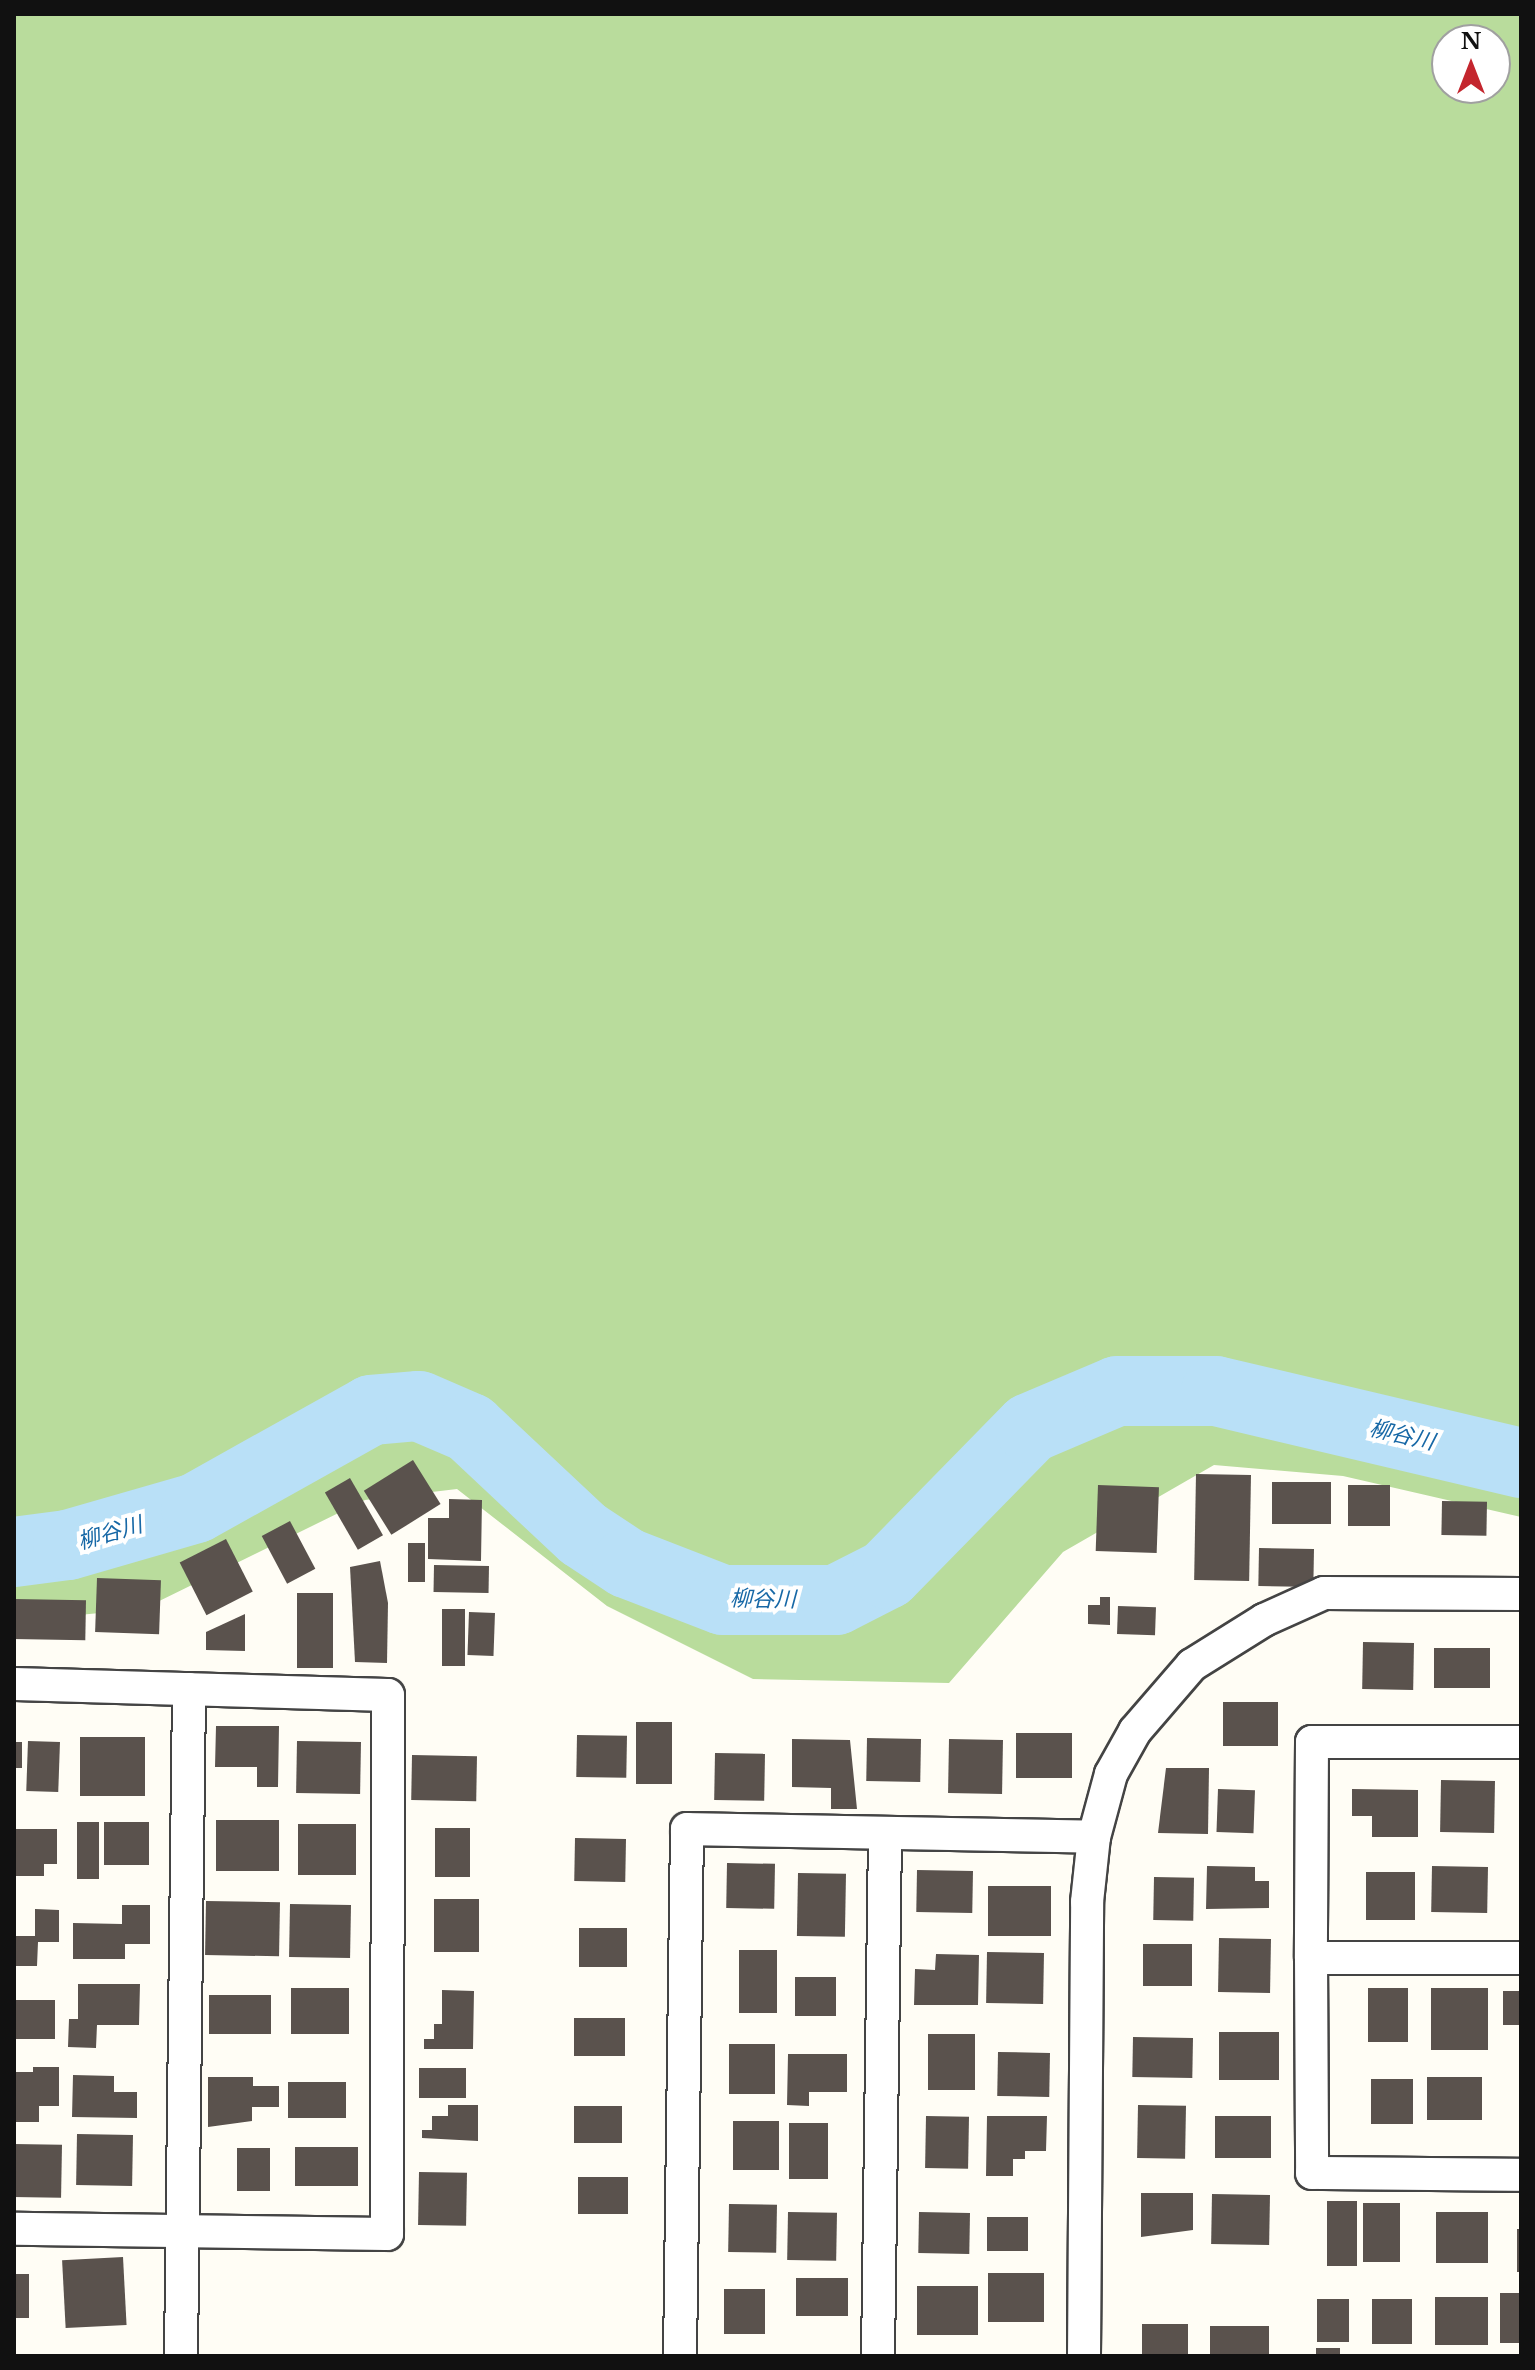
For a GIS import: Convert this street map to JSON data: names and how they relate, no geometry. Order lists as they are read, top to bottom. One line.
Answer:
{"water":["柳谷川"],"north":"top"}
